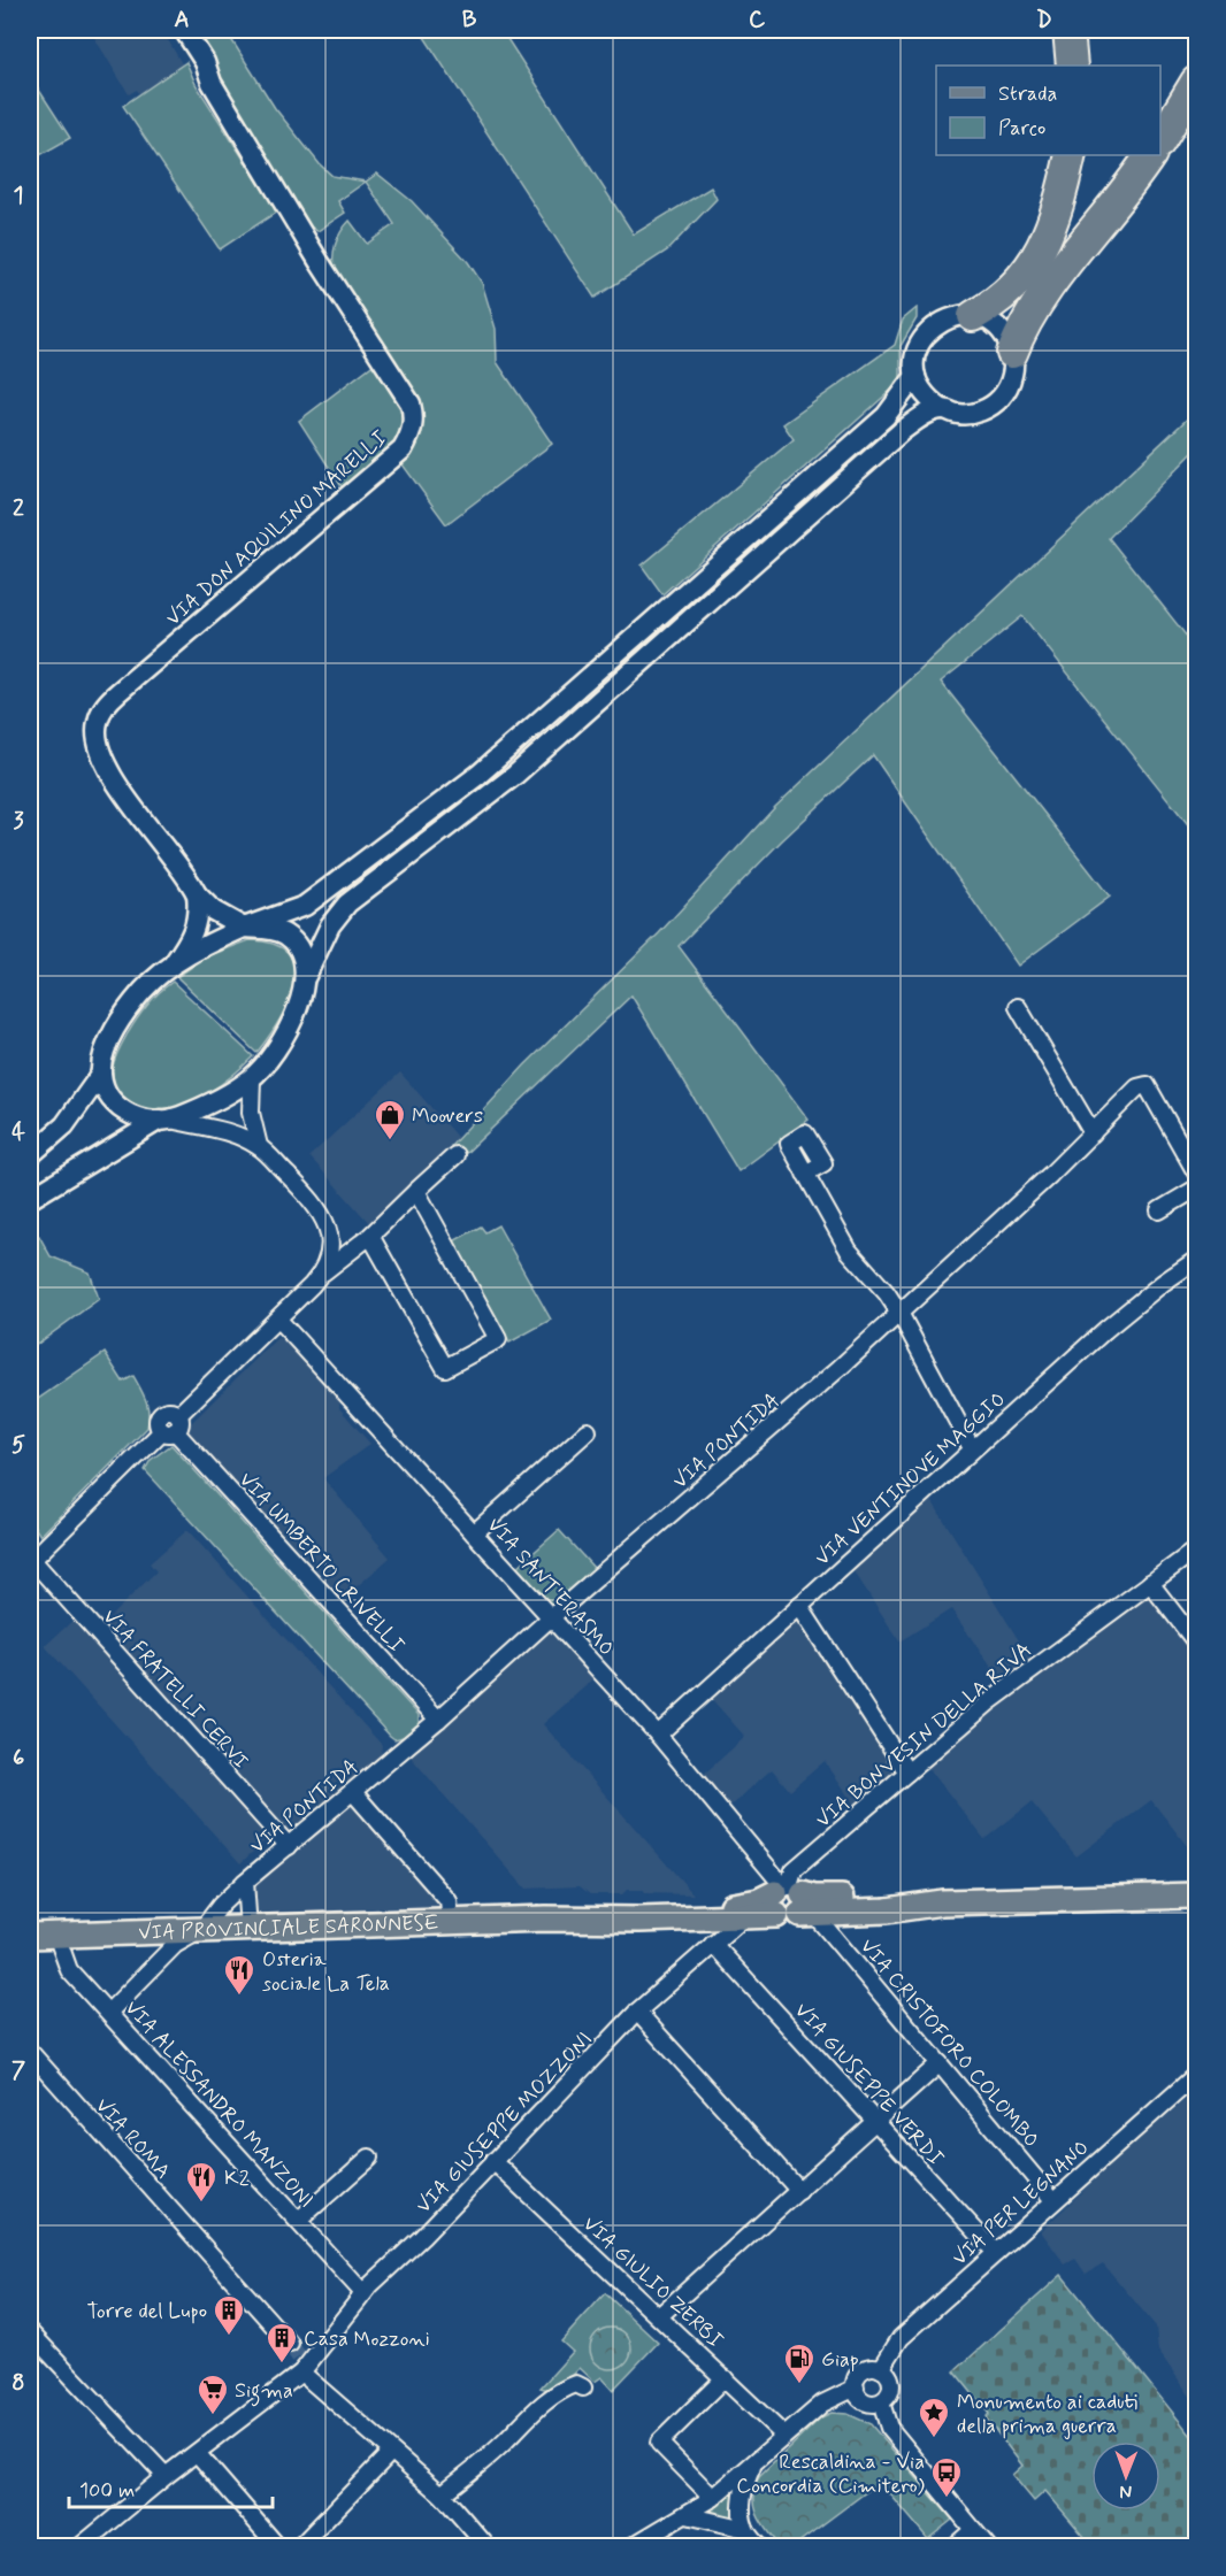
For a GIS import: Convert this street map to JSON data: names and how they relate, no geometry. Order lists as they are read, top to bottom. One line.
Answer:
{"streets":{"main road":["VIA PROVINCIALE SARONNESE"],"street":["VIA DON AQUILINO MARELLI","VIA PONTIDA","VIA VENTINOVE MAGGIO","VIA UMBERTO CRIVELLI","VIA SANT'ERASMO","VIA FRATELLI CERVI","VIA BONVESIN DELLA RIVA","VIA CRISTOFORO COLOMBO","VIA GIUSEPPE VERDI","VIA ALESSANDRO MANZONI","VIA GIUSEPPE MOZZONI","VIA ROMA","VIA PER LEGNANO","VIA GIULIO ZERBI"]},"crossings":[["VIA PONTIDA","VIA UMBERTO CRIVELLI"],["VIA PONTIDA","VIA SANT'ERASMO"],["VIA PONTIDA","VIA FRATELLI CERVI"],["VIA PONTIDA","VIA PROVINCIALE SARONNESE"],["VIA VENTINOVE MAGGIO","VIA SANT'ERASMO"],["VIA SANT'ERASMO","VIA BONVESIN DELLA RIVA"],["VIA SANT'ERASMO","VIA PROVINCIALE SARONNESE"],["VIA SANT'ERASMO","VIA CRISTOFORO COLOMBO"],["VIA BONVESIN DELLA RIVA","VIA PROVINCIALE SARONNESE"],["VIA BONVESIN DELLA RIVA","VIA CRISTOFORO COLOMBO"],["VIA PROVINCIALE SARONNESE","VIA CRISTOFORO COLOMBO"],["VIA PROVINCIALE SARONNESE","VIA ALESSANDRO MANZONI"],["VIA PROVINCIALE SARONNESE","VIA GIUSEPPE MOZZONI"],["VIA CRISTOFORO COLOMBO","VIA PER LEGNANO"],["VIA GIUSEPPE VERDI","VIA GIUSEPPE MOZZONI"],["VIA GIUSEPPE VERDI","VIA PER LEGNANO"],["VIA ALESSANDRO MANZONI","VIA GIUSEPPE MOZZONI"],["VIA GIUSEPPE MOZZONI","VIA GIULIO ZERBI"]],"places":{"shop":["Moovers"],"restaurant":["Osteria sociale La Tela","K2"],"building":["Torre del Lupo","Casa Mozzoni"],"fuel station":["Giap"],"supermarket":["Sigma"],"place":["Monumento ai caduti della prima guerra"],"bus stop":["Rescaldina - Via Concordia (Cimitero)"]},"legend":["Strada","Parco"],"scale_bar":"100 m","north":"bottom","grid":{"columns":["A","B","C","D"],"rows":["1","2","3","4","5","6","7","8"]}}
